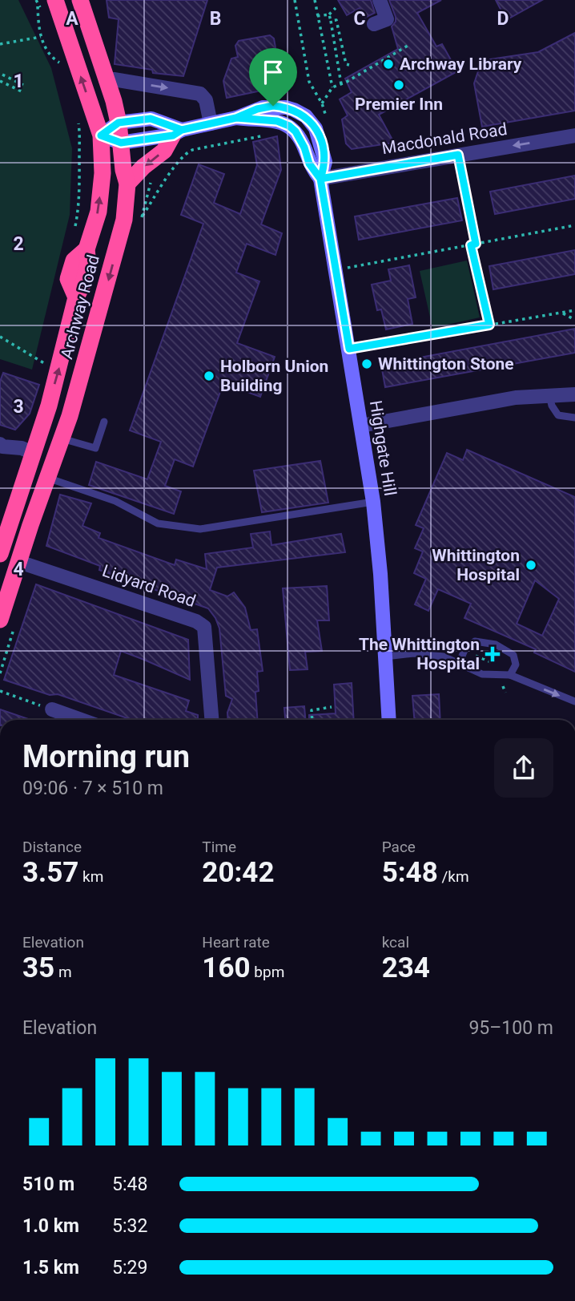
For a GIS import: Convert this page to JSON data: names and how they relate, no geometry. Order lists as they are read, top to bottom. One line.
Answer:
{"streets":{"highway":["Archway Road"],"main road":["Highgate Hill"],"street":["Macdonald Road","Lidyard Road"]},"crossings":[["Macdonald Road","Highgate Hill"],["Archway Road","Lidyard Road"]],"one_way":["Macdonald Road"],"places":{"other":["Archway Library","Premier Inn","Whittington Stone","Holborn Union Building","Whittington Hospital"],"health":["The Whittington Hospital"]},"page":{"heading":["Morning run","09:06 · 7 × 510 m"],"stats":[["Distance","3.57 km"],["Time","20:42"],["Pace","5:48 /km"],["Elevation","35 m"],["Heart rate","160 bpm"],["kcal","234"]],"chart":["Elevation","95–100 m"],"list":[{"name":"510 m","note":"5:48"},{"name":"1.0 km","note":"5:32"},{"name":"1.5 km","note":"5:29"}]},"grid":{"columns":["A","B","C","D"],"rows":["1","2","3","4"]}}
